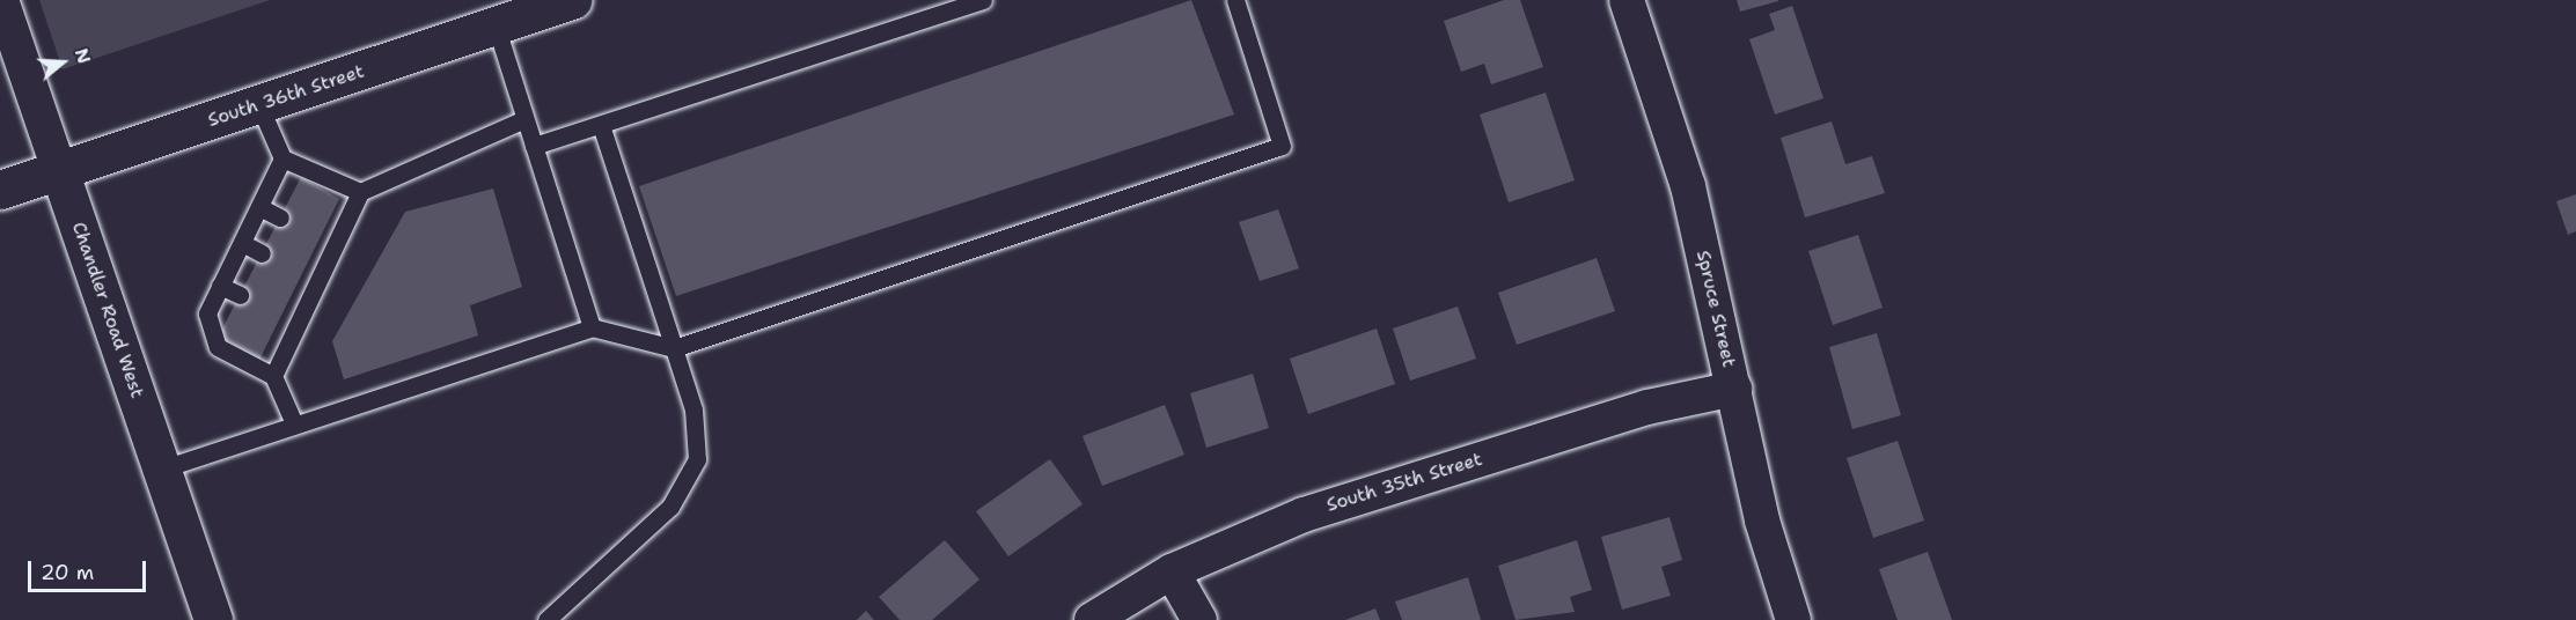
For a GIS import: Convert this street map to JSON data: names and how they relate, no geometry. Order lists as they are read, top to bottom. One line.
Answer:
{"streets":{"main road":["South 36th Street","Chandler Road West"],"street":["Spruce Street","South 35th Street"]},"crossings":[["South 36th Street","Chandler Road West"],["Spruce Street","South 35th Street"]],"scale_bar":"20 m","north":"right"}
